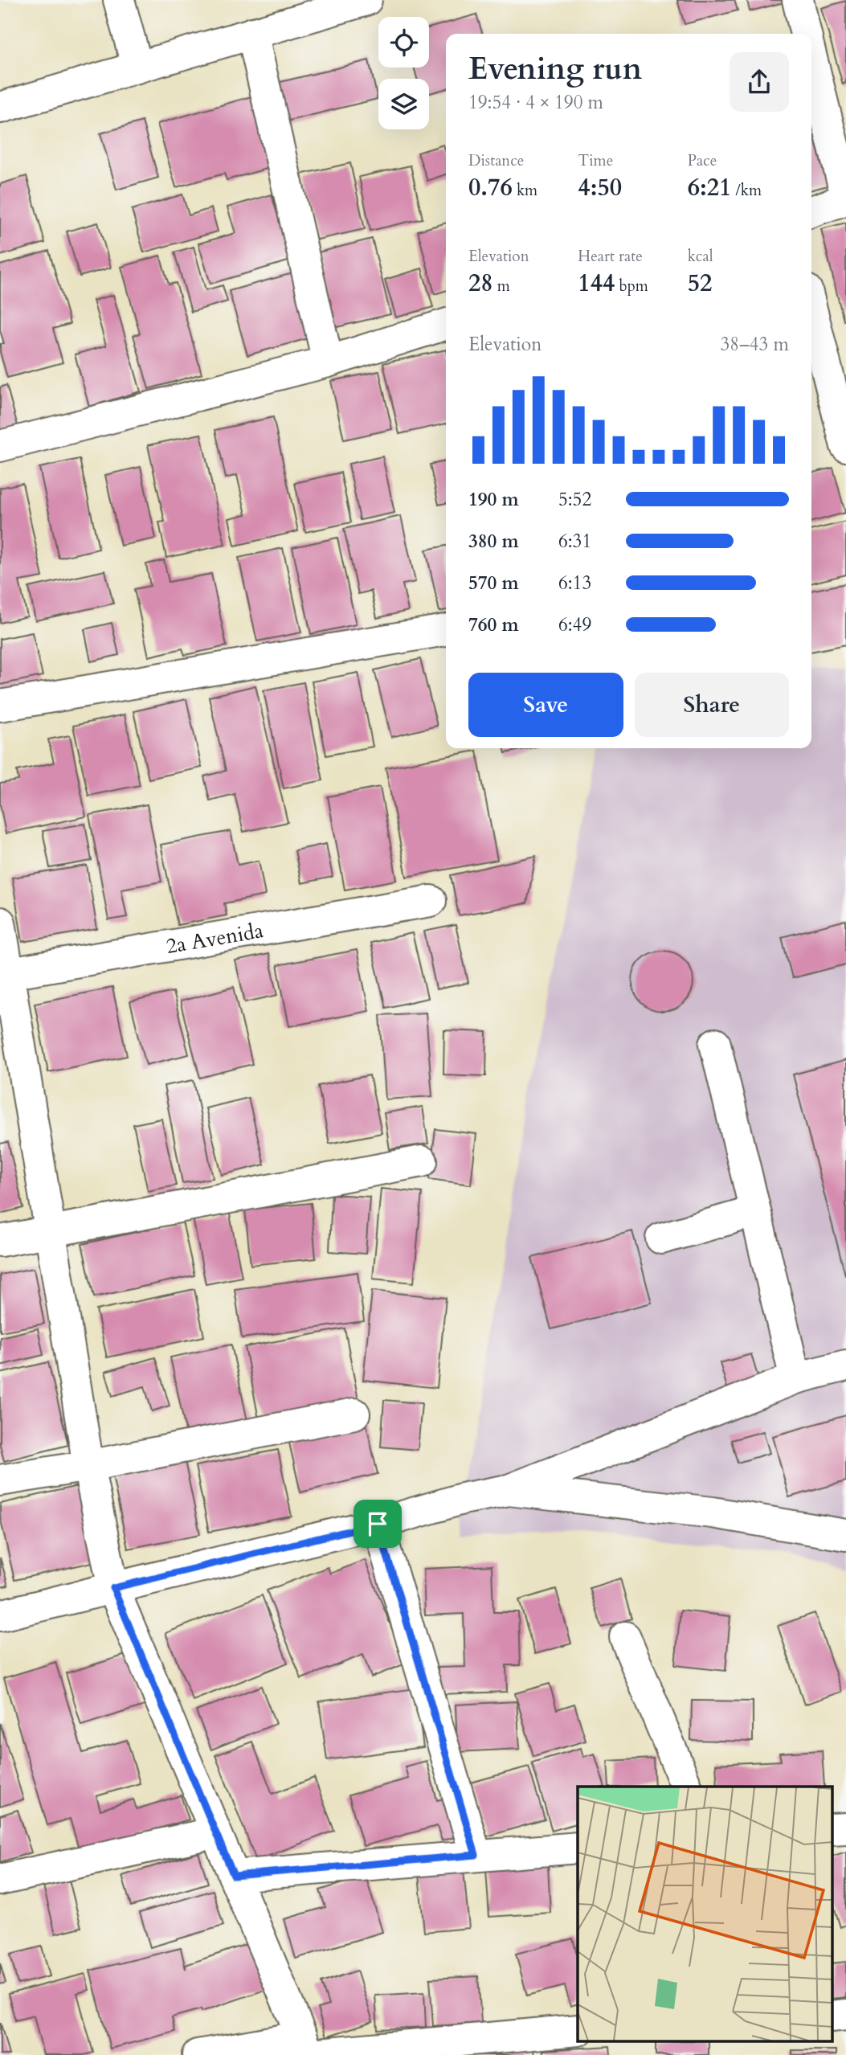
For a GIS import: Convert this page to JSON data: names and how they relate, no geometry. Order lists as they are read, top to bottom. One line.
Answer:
{"streets":{"street":["2a Avenida"]},"page":{"heading":["Evening run","19:54 · 4 × 190 m"],"stats":[["Distance","0.76 km"],["Time","4:50"],["Pace","6:21 /km"],["Elevation","28 m"],["Heart rate","144 bpm"],["kcal","52"]],"chart":["Elevation","38–43 m"],"list":[{"name":"190 m","note":"5:52"},{"name":"380 m","note":"6:31"},{"name":"570 m","note":"6:13"},{"name":"760 m","note":"6:49"}],"buttons":["Save","Share"]}}
